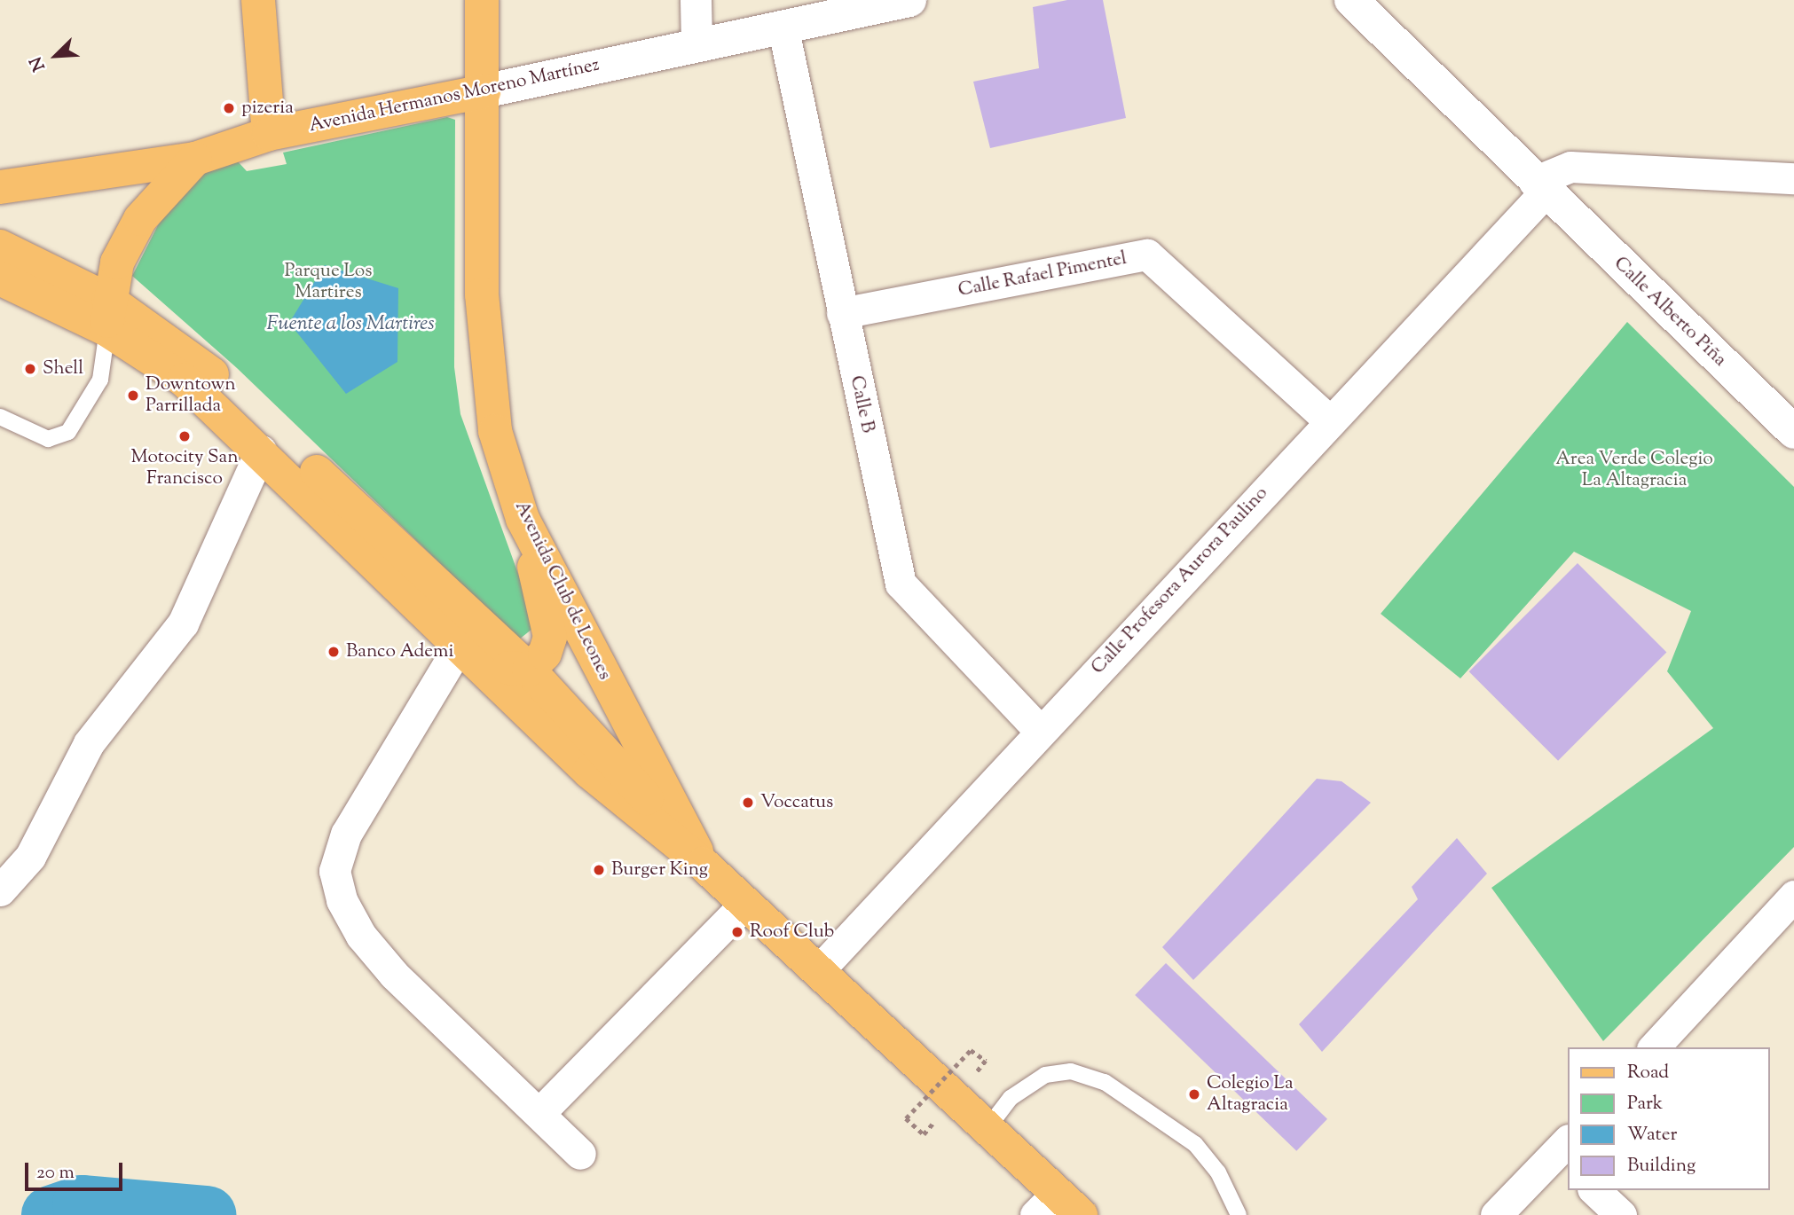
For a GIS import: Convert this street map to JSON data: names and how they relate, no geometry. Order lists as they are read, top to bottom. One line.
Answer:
{"streets":{"main road":["Avenida Hermanos Moreno Martínez","Avenida Club de Leones"],"street":["Calle Rafael Pimentel","Calle Alberto Piña","Calle B","Calle Profesora Aurora Paulino"]},"crossings":[["Avenida Hermanos Moreno Martínez","Calle B"],["Avenida Hermanos Moreno Martínez","Avenida Club de Leones"],["Calle Rafael Pimentel","Calle B"],["Calle Rafael Pimentel","Calle Profesora Aurora Paulino"],["Calle Alberto Piña","Calle Profesora Aurora Paulino"],["Calle B","Calle Profesora Aurora Paulino"]],"water":["Fuente a los Martires"],"parks":["Parque Los Martires","Area Verde Colegio La Altagracia"],"places":["pizeria","Shell","Downtown Parrillada","Motocity San Francisco","Banco Ademi","Voccatus","Burger King","Roof Club","Colegio La Altagracia"],"legend":["Road","Park","Water","Building"],"scale_bar":"20 m","north":"bottom left"}
